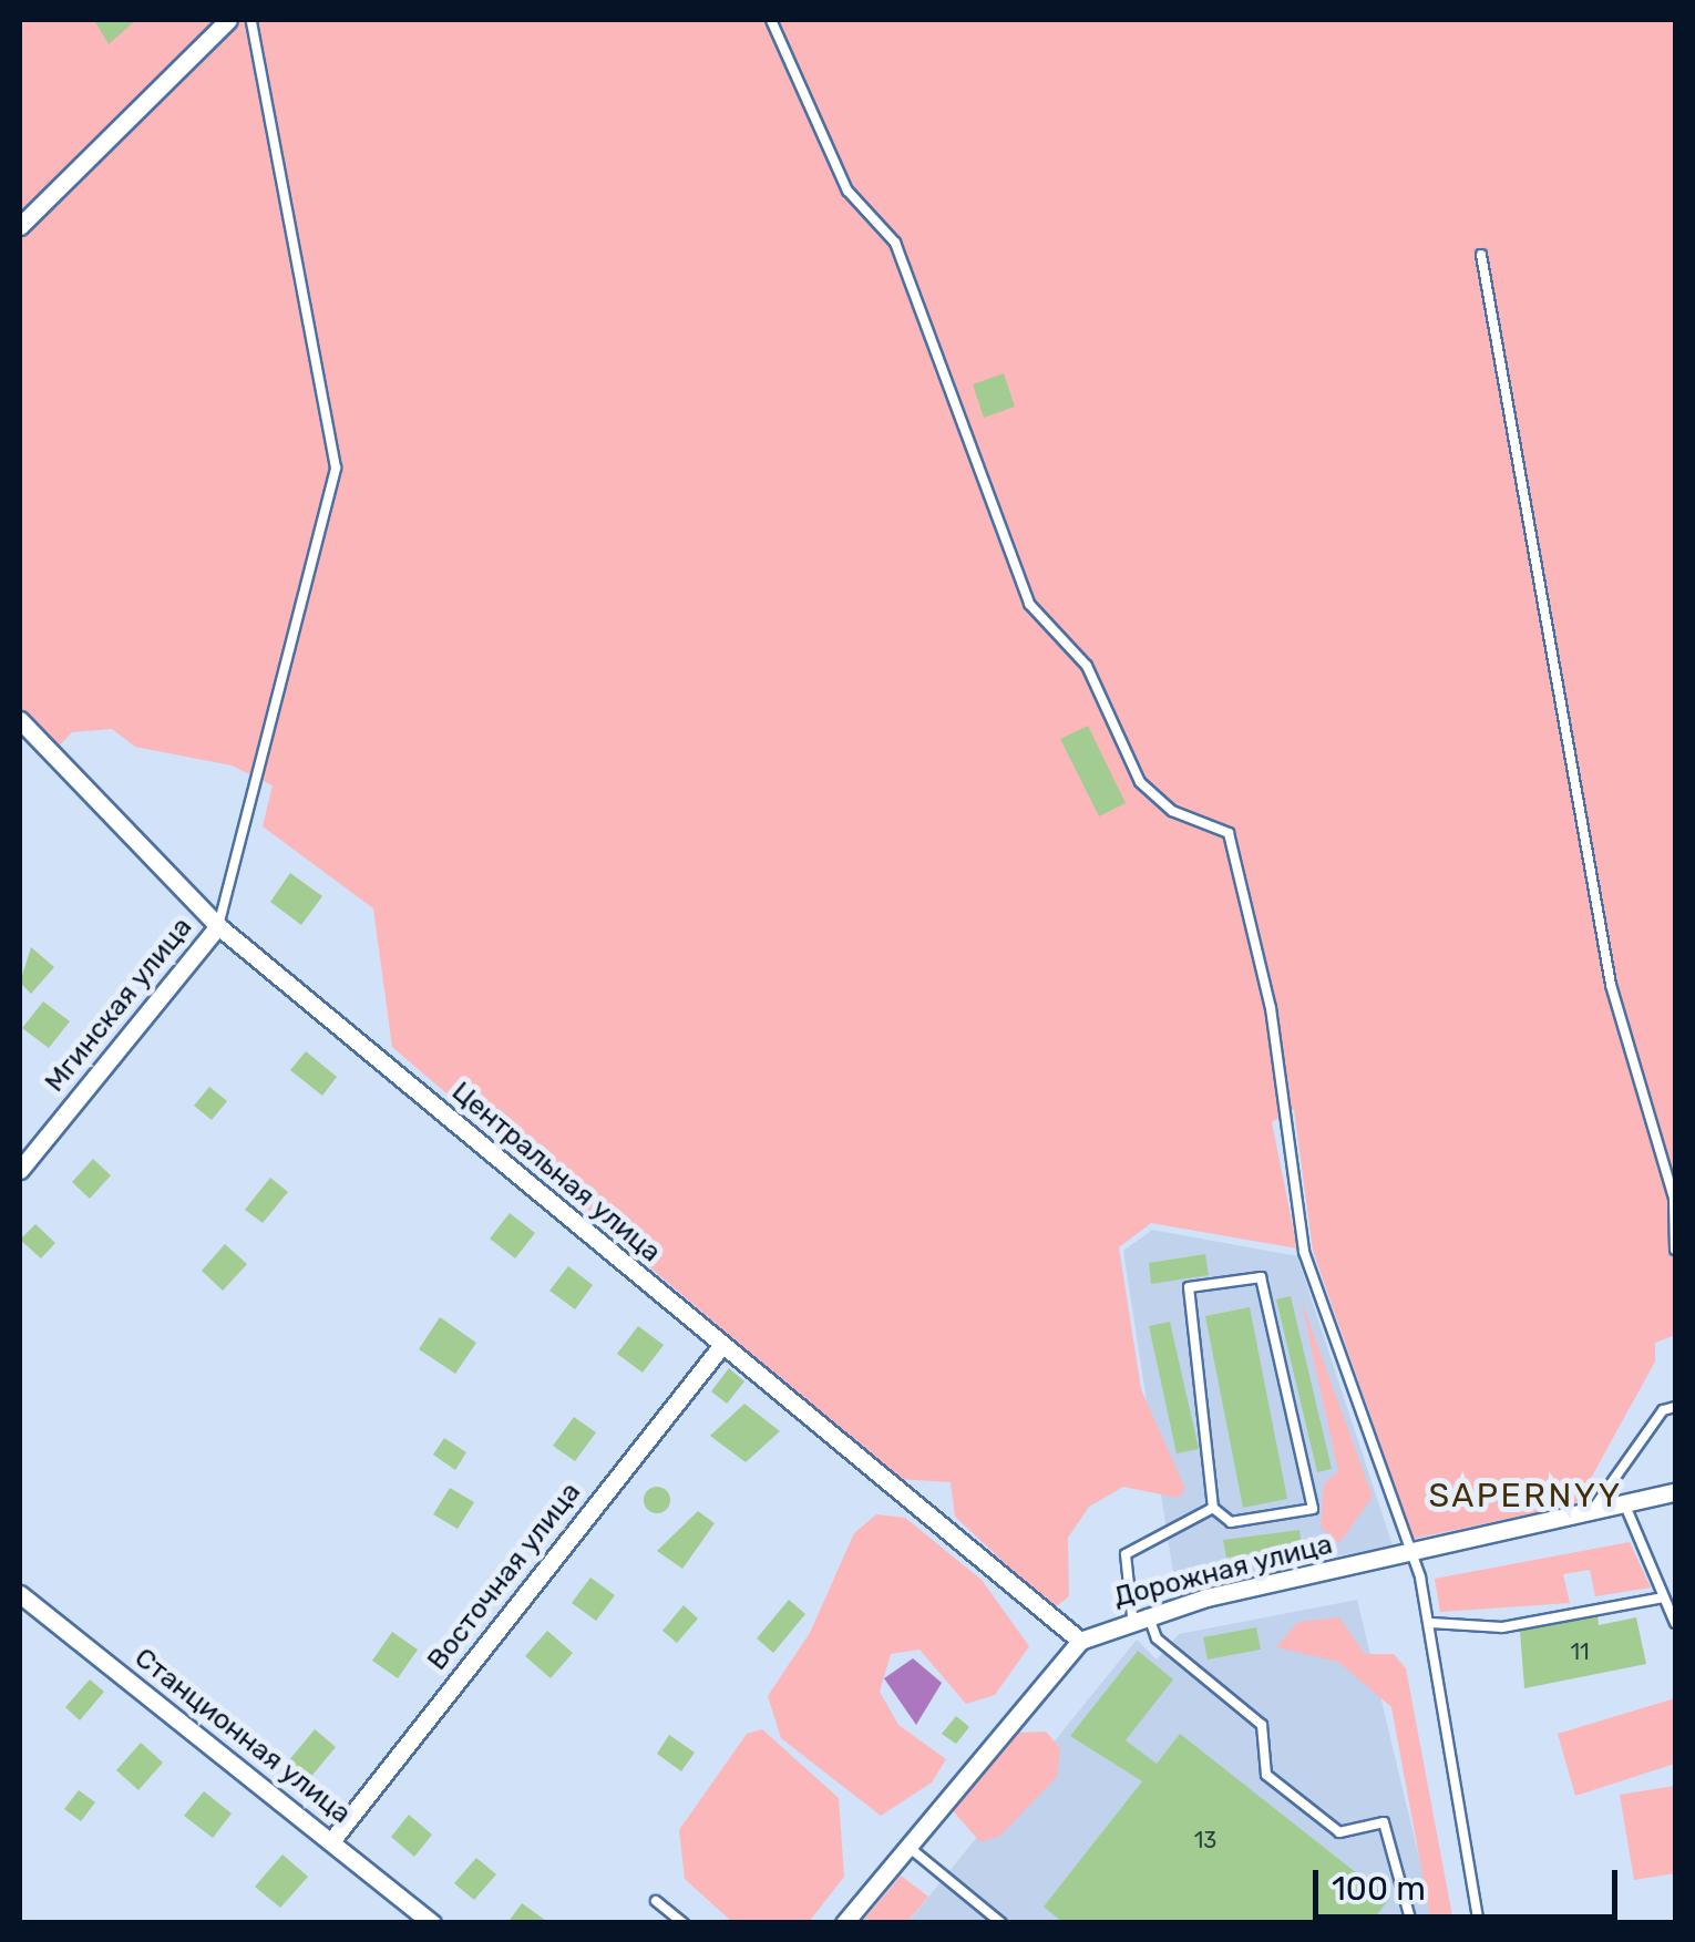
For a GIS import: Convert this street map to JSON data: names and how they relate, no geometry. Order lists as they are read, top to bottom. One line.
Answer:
{"streets":{"street":["Мгинская улица","Центральная улица","Дорожная улица","Восточная улица","Станционная улица"]},"crossings":[["Мгинская улица","Центральная улица"],["Центральная улица","Дорожная улица"],["Центральная улица","Восточная улица"],["Восточная улица","Станционная улица"]],"districts":["SAPERNYY"],"house_numbers":["11","13"],"scale_bar":"100 m"}
